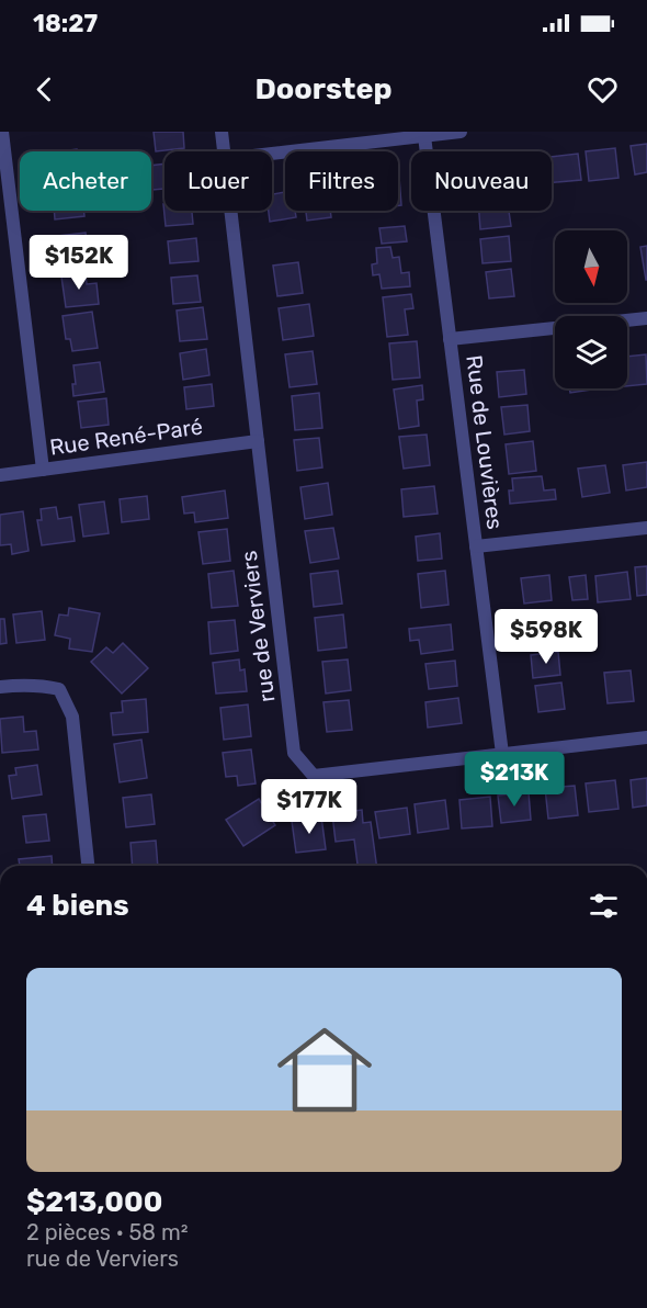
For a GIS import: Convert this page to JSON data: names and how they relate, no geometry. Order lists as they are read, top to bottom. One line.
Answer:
{"streets":{"street":["Rue René-Paré","Rue de Louvières","rue de Verviers"]},"crossings":[["Rue René-Paré","rue de Verviers"],["Rue de Louvières","rue de Verviers"]],"north":"bottom","page":{"status":"18:27","header":"Doorstep","chip":["Acheter","Louer","Filtres","Nouveau"],"price":["$152K","$598K","$213K","$177K"],"heading":"4 biens","list":[{"name":"$213,000","note":"2 pièces · 58 m² · rue de Verviers"}]}}
